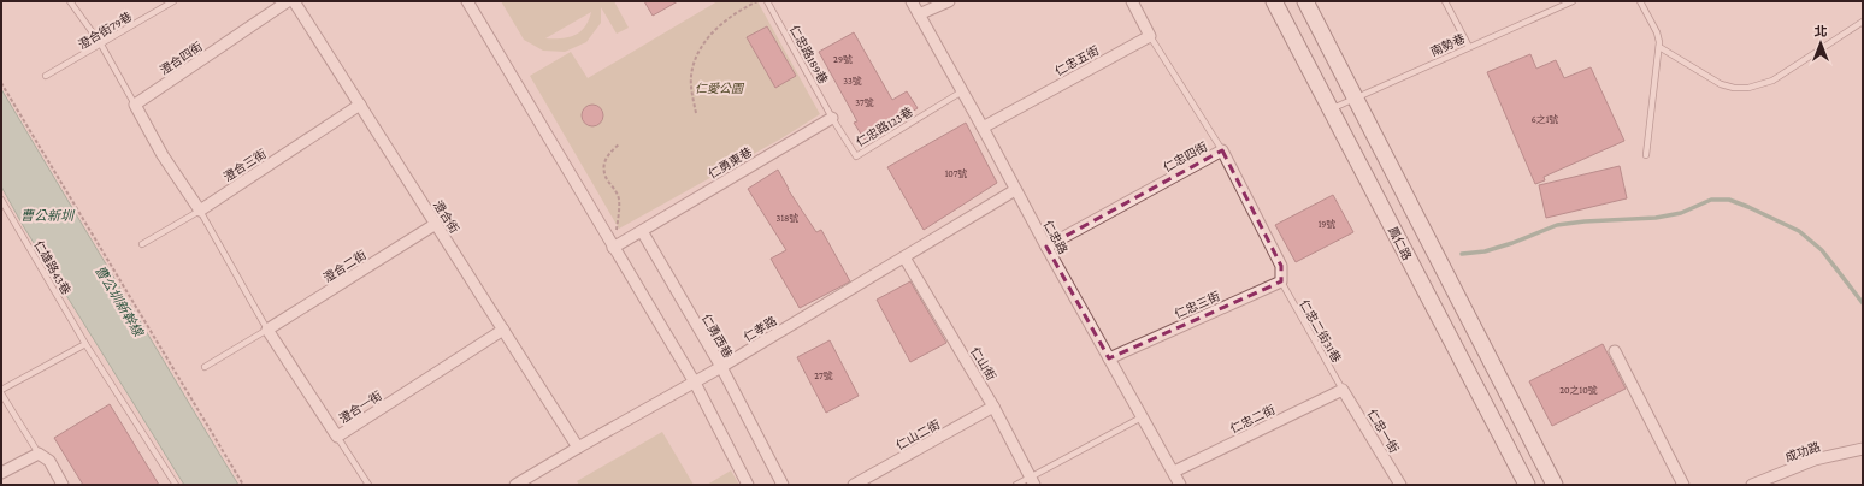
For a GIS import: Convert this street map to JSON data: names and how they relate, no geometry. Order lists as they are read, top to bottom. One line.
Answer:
{"streets":{"main road":["鳳仁路"],"street":["澄合四街","仁忠五街","仁忠四街","仁勇東巷","澄合三街","澄合街","仁忠路","澄合二街","仁忠三街","仁孝路","仁勇西巷","仁山街","澄合一街","仁忠二街","仁忠一街","仁山二街","成功路"],"lane":["澄合街79巷","南勢巷","仁忠路189巷","仁忠路123巷","仁雄路43巷","仁忠二街31巷"]},"crossings":[["南勢巷","鳳仁路"],["仁忠路189巷","仁忠路123巷"],["仁忠路189巷","仁勇東巷"],["仁忠五街","仁忠路"],["仁忠路123巷","仁勇東巷"],["仁忠路123巷","仁忠路"],["仁忠四街","仁忠路"],["仁忠四街","仁忠三街"],["仁忠四街","仁忠二街31巷"],["仁勇東巷","仁勇西巷"],["澄合三街","澄合街"],["澄合街","澄合二街"],["澄合街","仁孝路"],["澄合街","澄合一街"],["仁忠路","仁忠三街"],["仁忠路","仁孝路"],["仁忠路","仁忠二街"],["澄合二街","澄合一街"],["仁忠三街","仁忠二街31巷"],["仁孝路","仁勇西巷"],["仁孝路","仁山街"],["仁忠二街31巷","仁忠二街"],["仁忠二街31巷","仁忠一街"],["仁山街","仁山二街"],["仁忠二街","仁忠一街"]],"water":["曹公新圳","曹公圳新幹線"],"parks":["仁愛公園"],"house_numbers":["29號","33號","37號","6之1號","107號","318號","19號","27號","20之10號"],"north":"top"}
